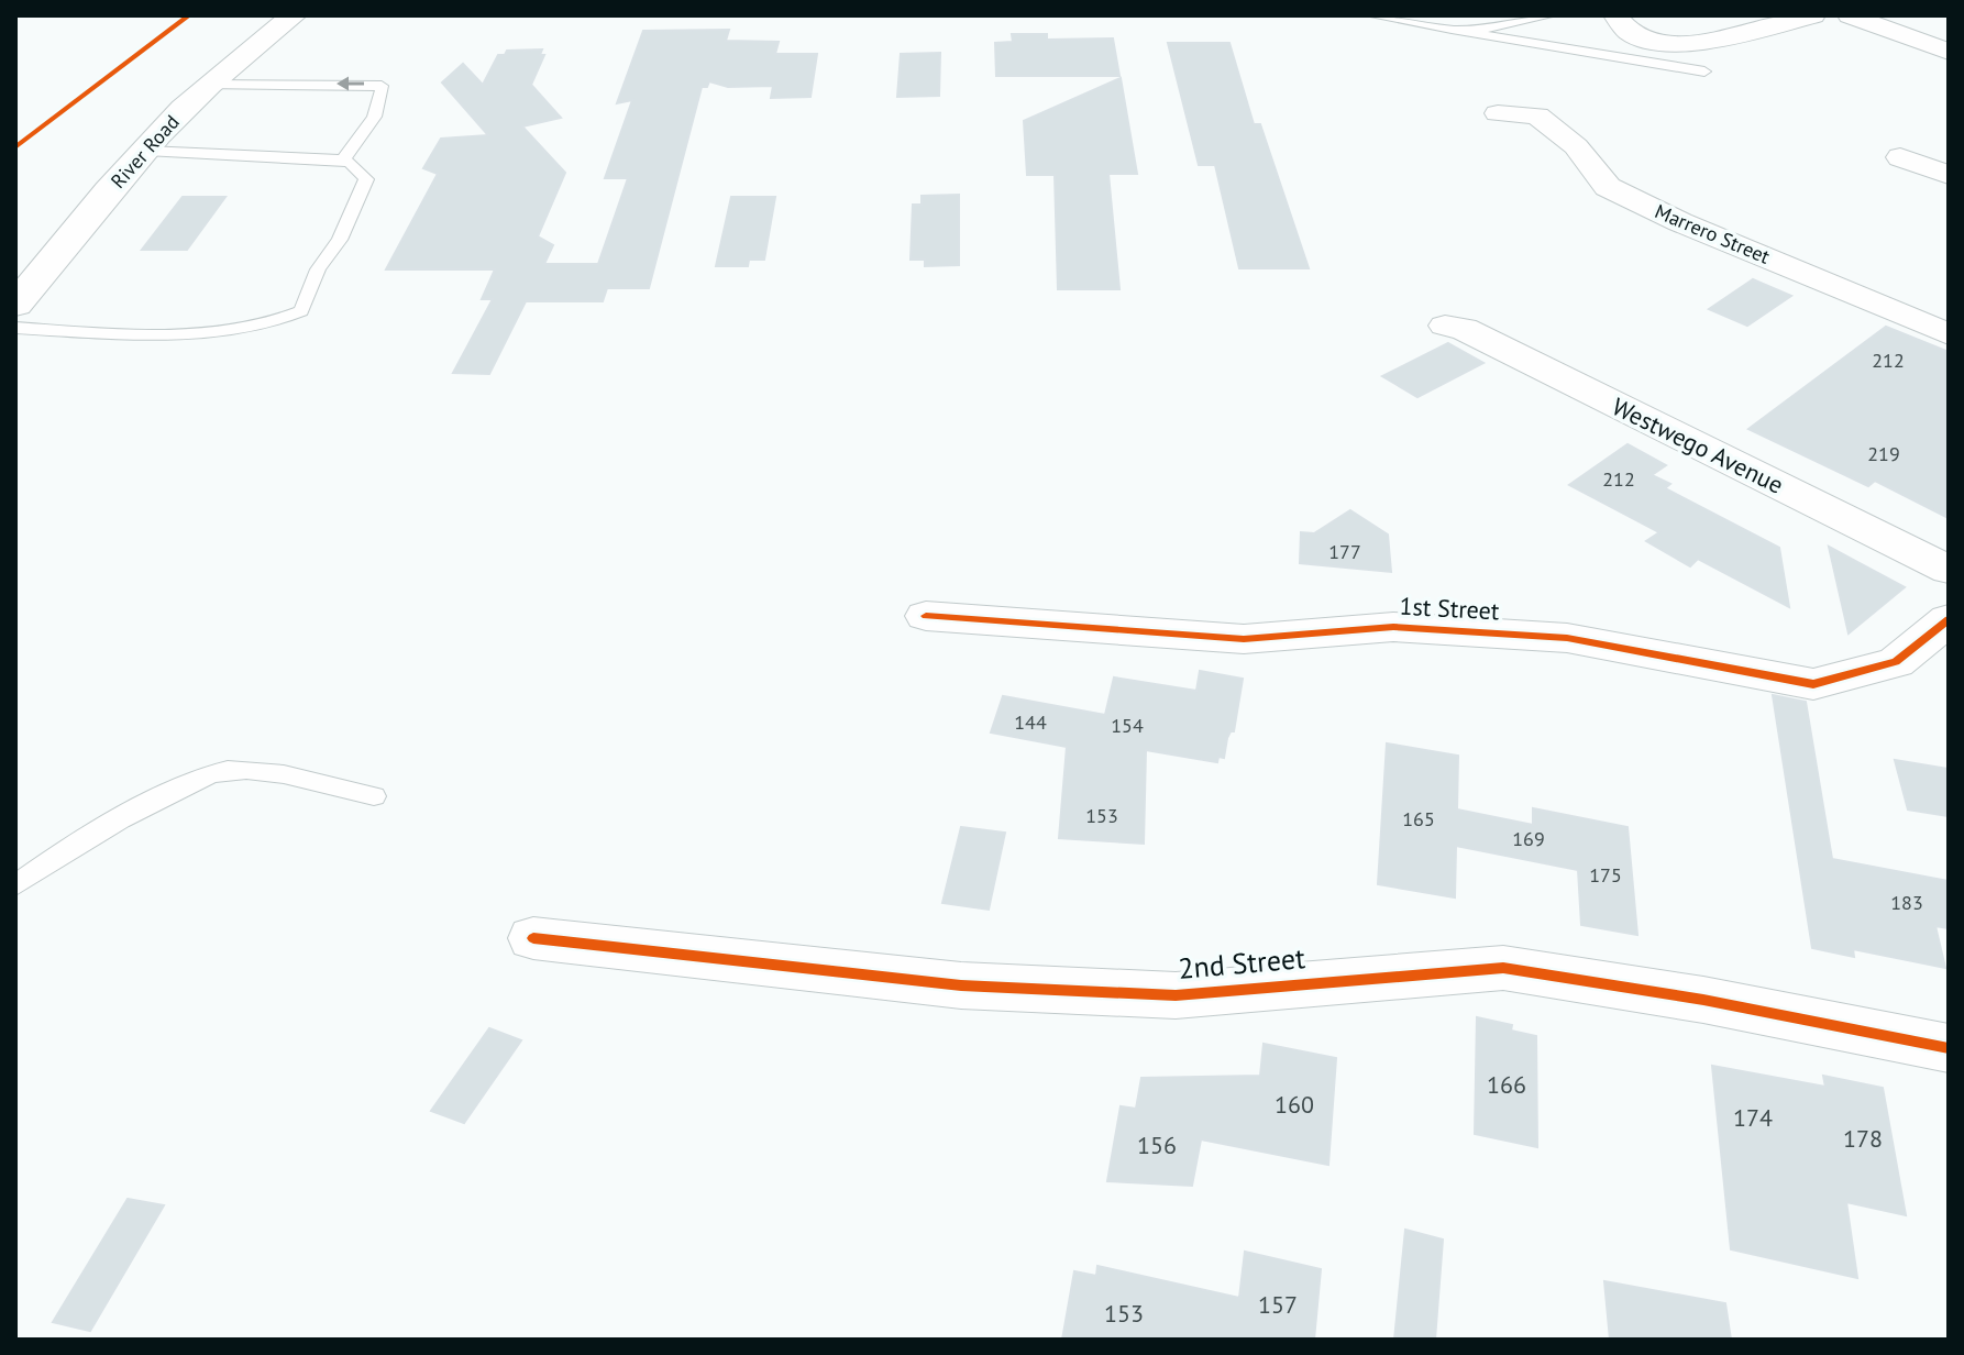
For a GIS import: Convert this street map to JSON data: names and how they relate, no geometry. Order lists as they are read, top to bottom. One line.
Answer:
{"streets":{"street":["River Road","Marrero Street","Westwego Avenue","1st Street","2nd Street"]},"house_numbers":["212","219","212","177","144","154","153","165","169","175","183","166","160","174","178","156","157","153"]}
